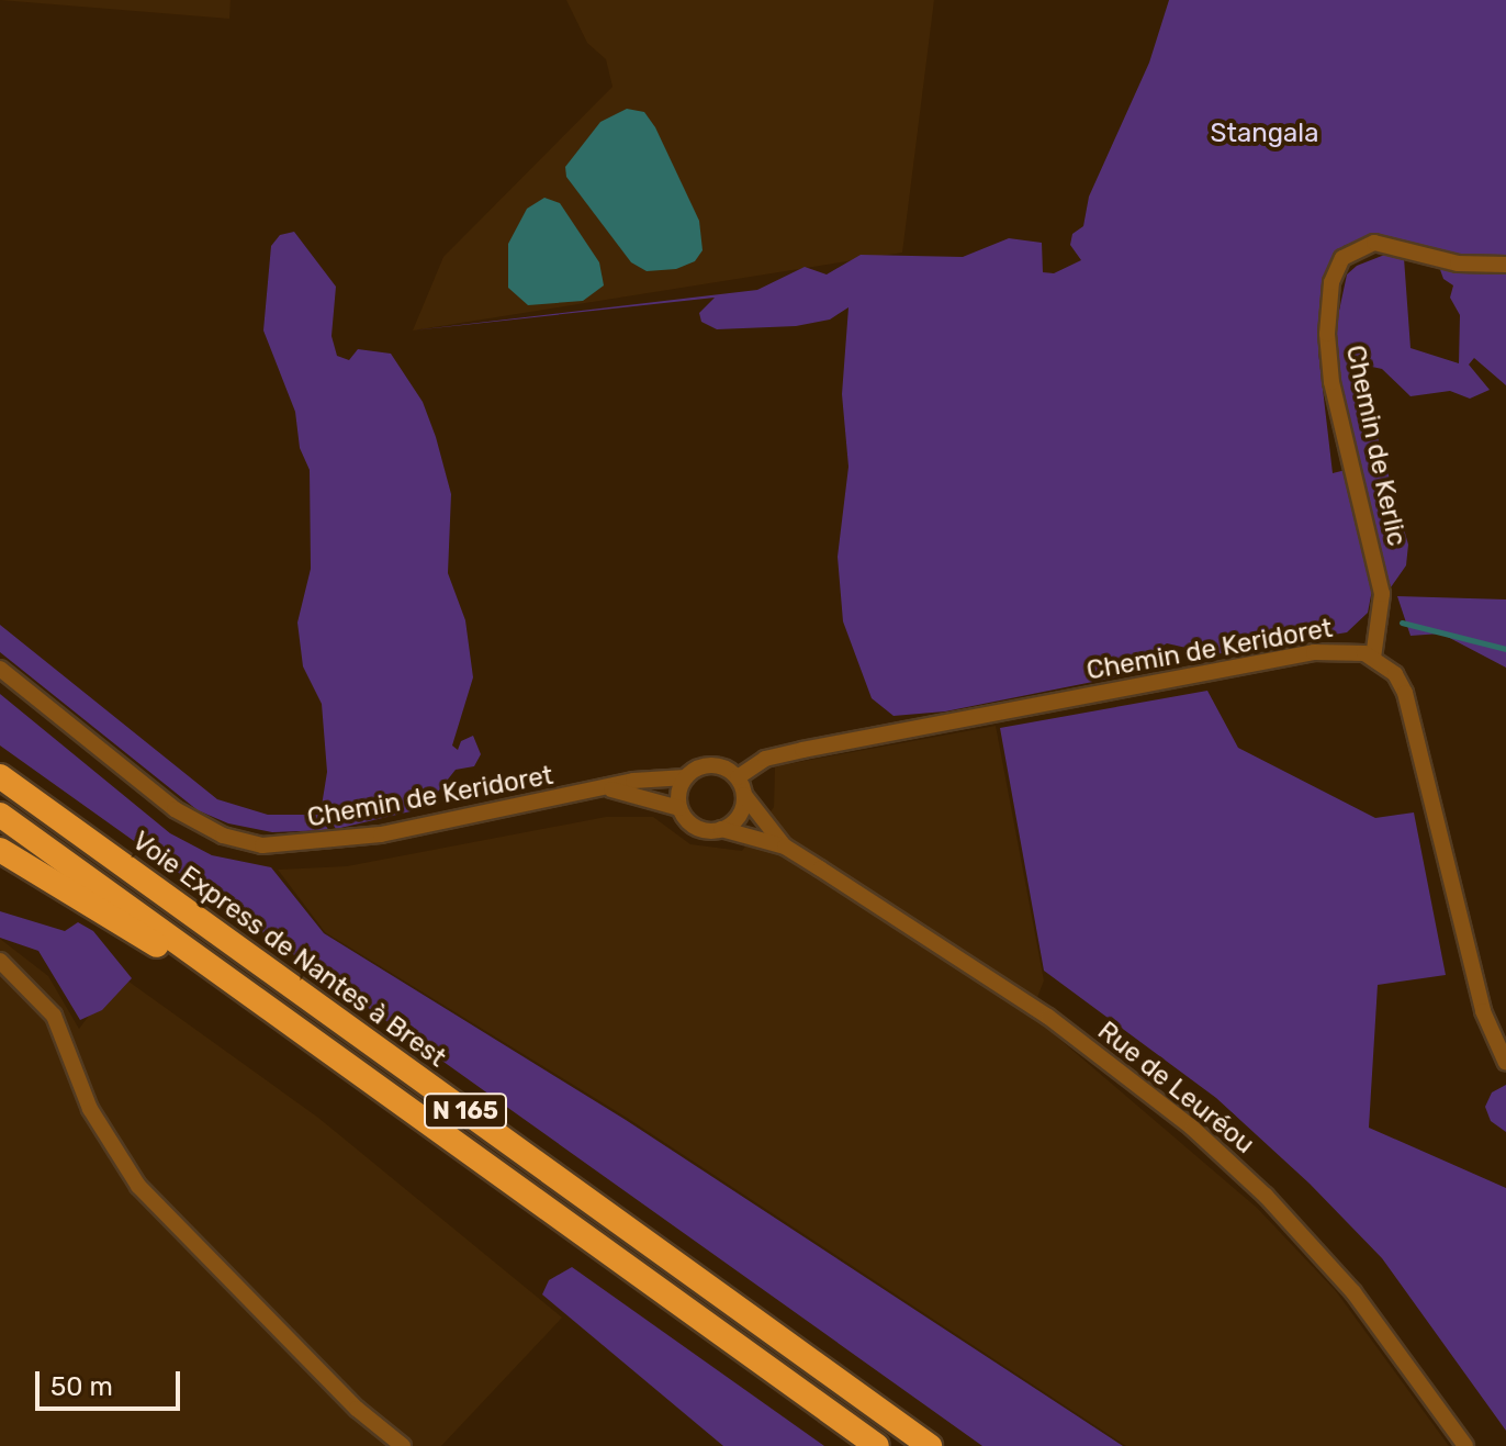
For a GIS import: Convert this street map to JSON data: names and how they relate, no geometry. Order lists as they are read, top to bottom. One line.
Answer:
{"streets":{"highway":["Voie Express de Nantes à Brest","N 165"],"street":["Chemin de Kerlic","Chemin de Keridoret","Rue de Leuréou"]},"crossings":[["Chemin de Kerlic","Chemin de Keridoret"],["Chemin de Keridoret","Rue de Leuréou"]],"parks":["Stangala"],"scale_bar":"50 m"}
